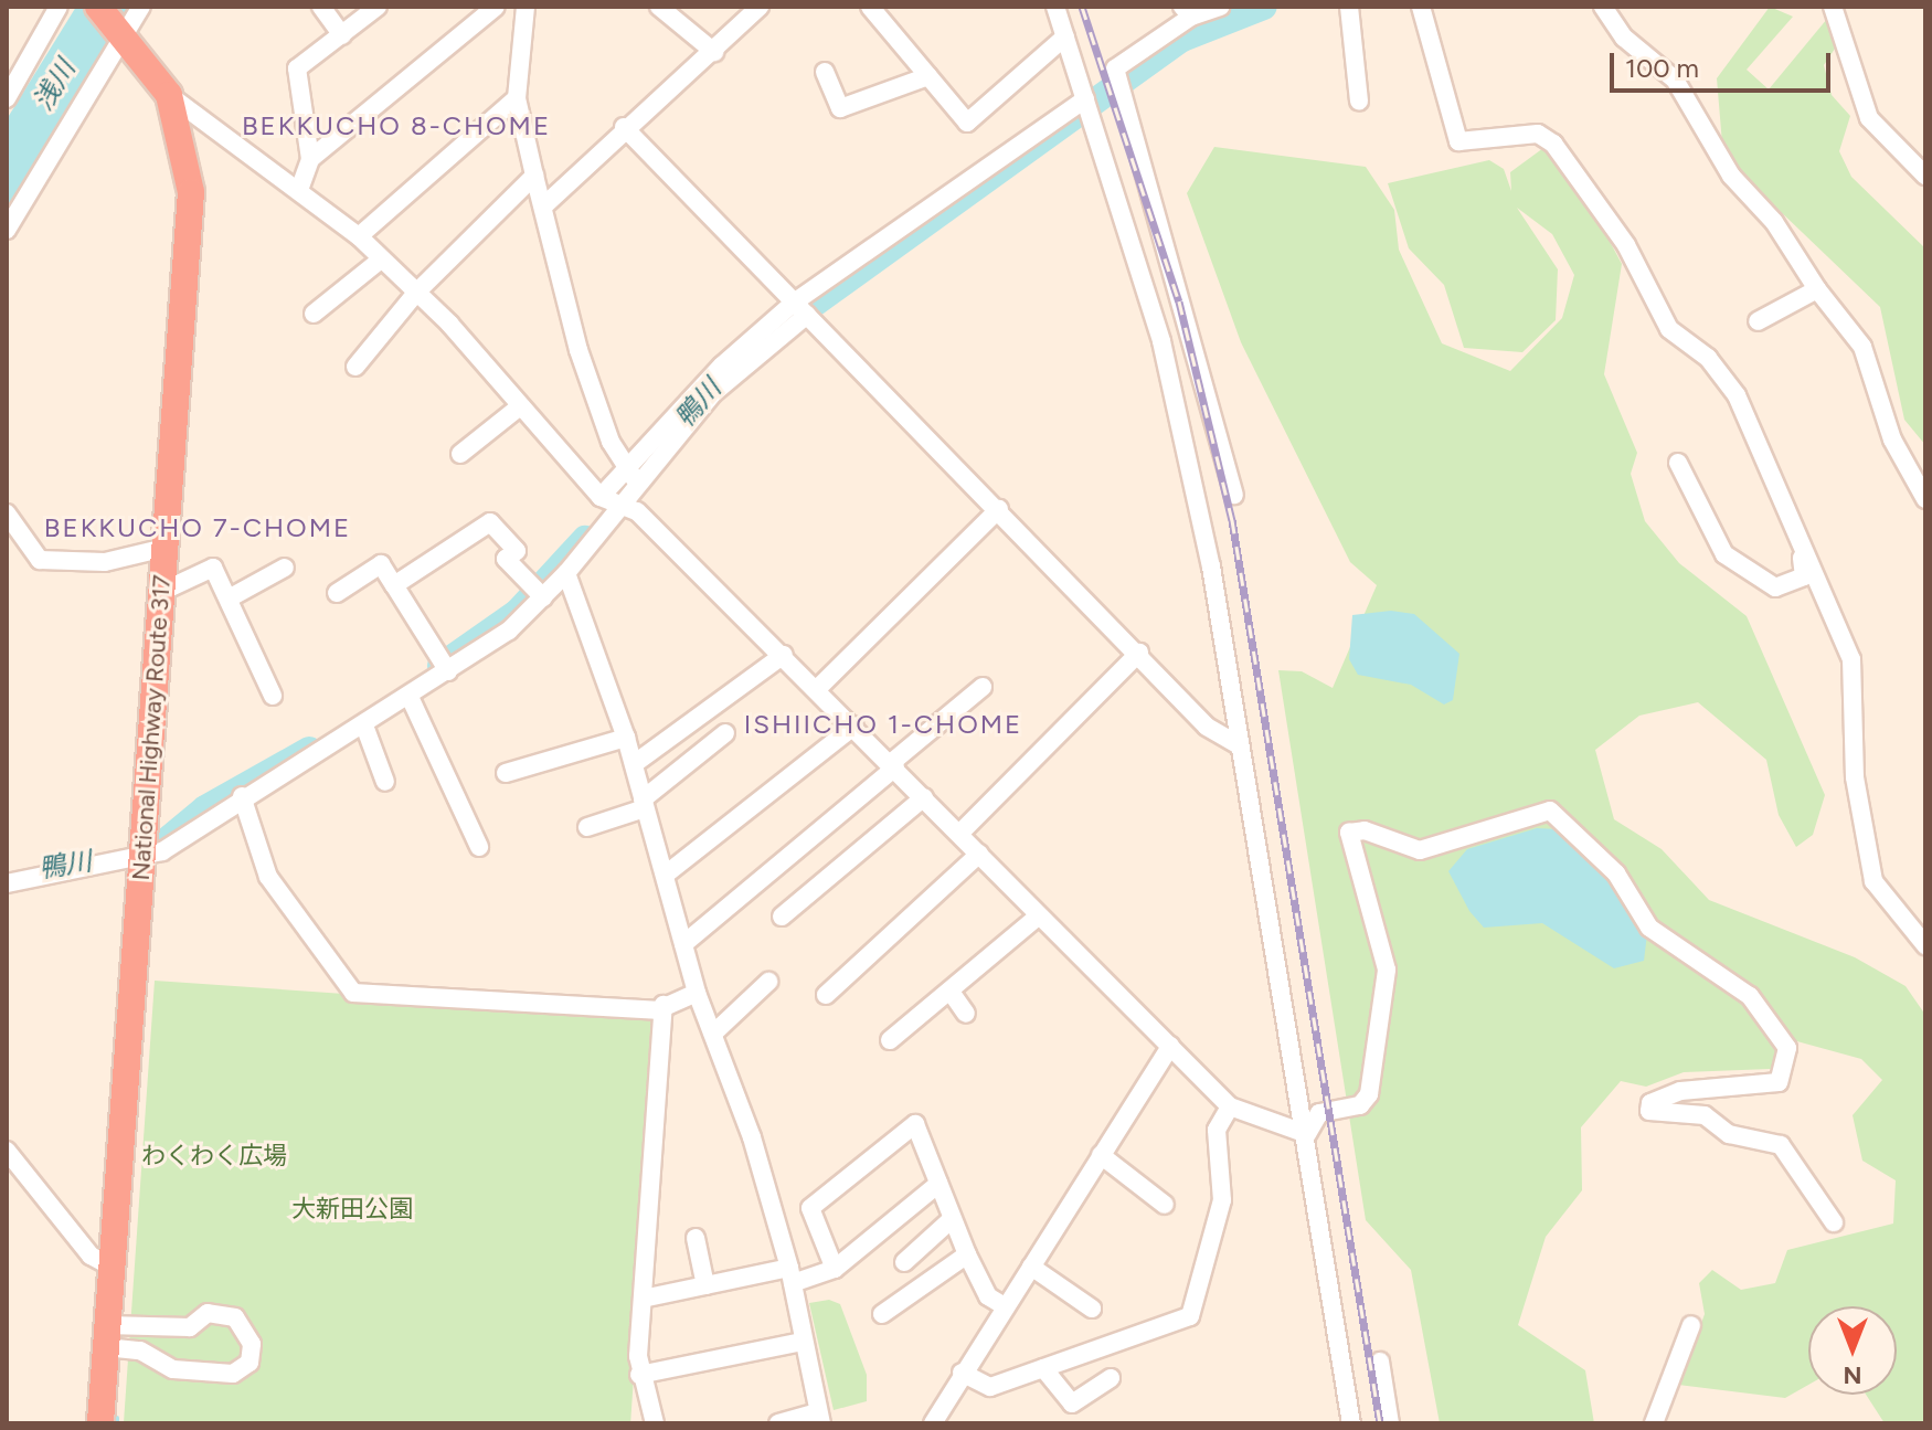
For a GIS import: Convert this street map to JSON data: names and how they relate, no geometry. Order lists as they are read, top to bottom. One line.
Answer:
{"streets":{"highway":["National Highway Route 317"]},"districts":["BEKKUCHO 8-CHOME","BEKKUCHO 7-CHOME","ISHIICHO 1-CHOME"],"water":["浅川","鴨川"],"parks":["わくわく広場","大新田公園"],"scale_bar":"100 m","north":"bottom"}
